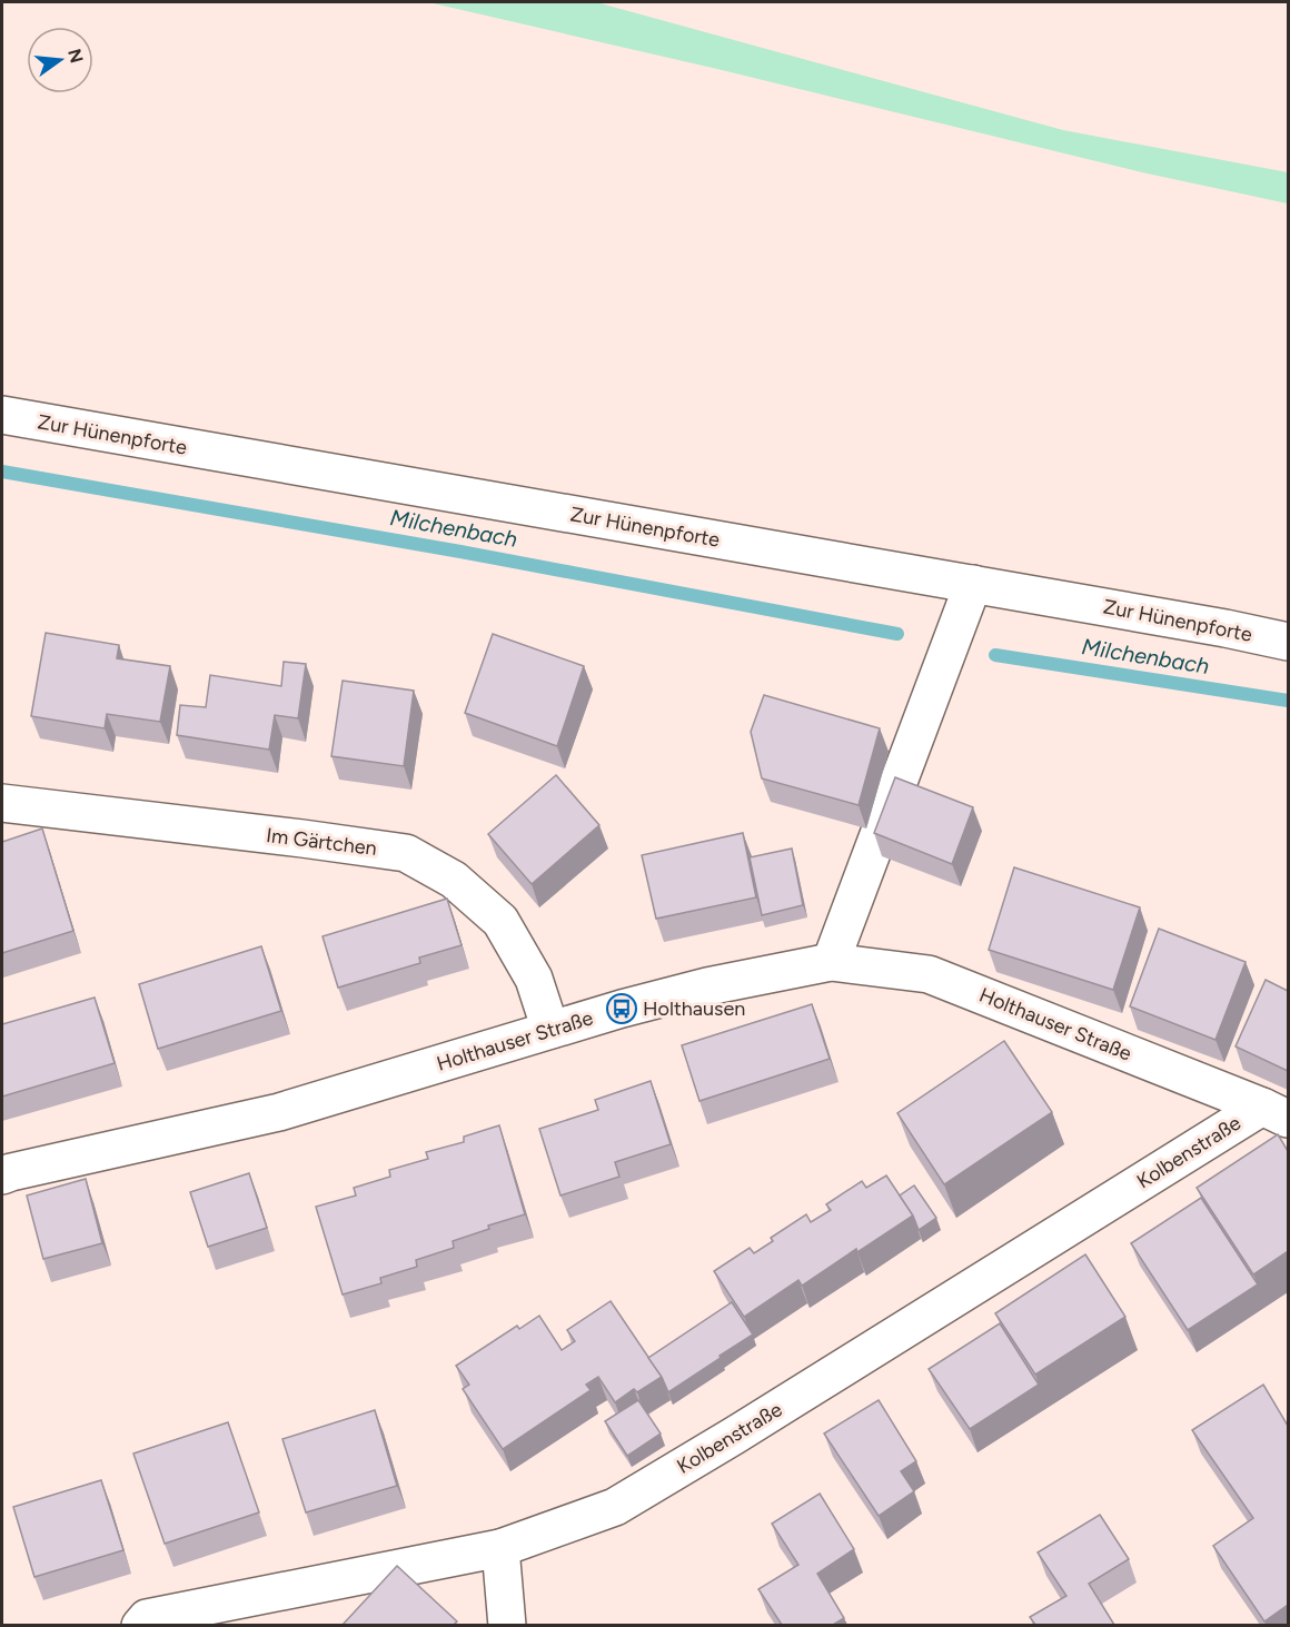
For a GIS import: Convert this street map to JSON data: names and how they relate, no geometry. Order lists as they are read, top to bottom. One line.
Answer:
{"streets":{"street":["Zur Hünenpforte","Im Gärtchen","Holthauser Straße","Kolbenstraße"]},"crossings":[["Im Gärtchen","Holthauser Straße"],["Holthauser Straße","Kolbenstraße"]],"water":["Milchenbach"],"places":{"bus stop":["Holthausen"]},"north":"right"}
